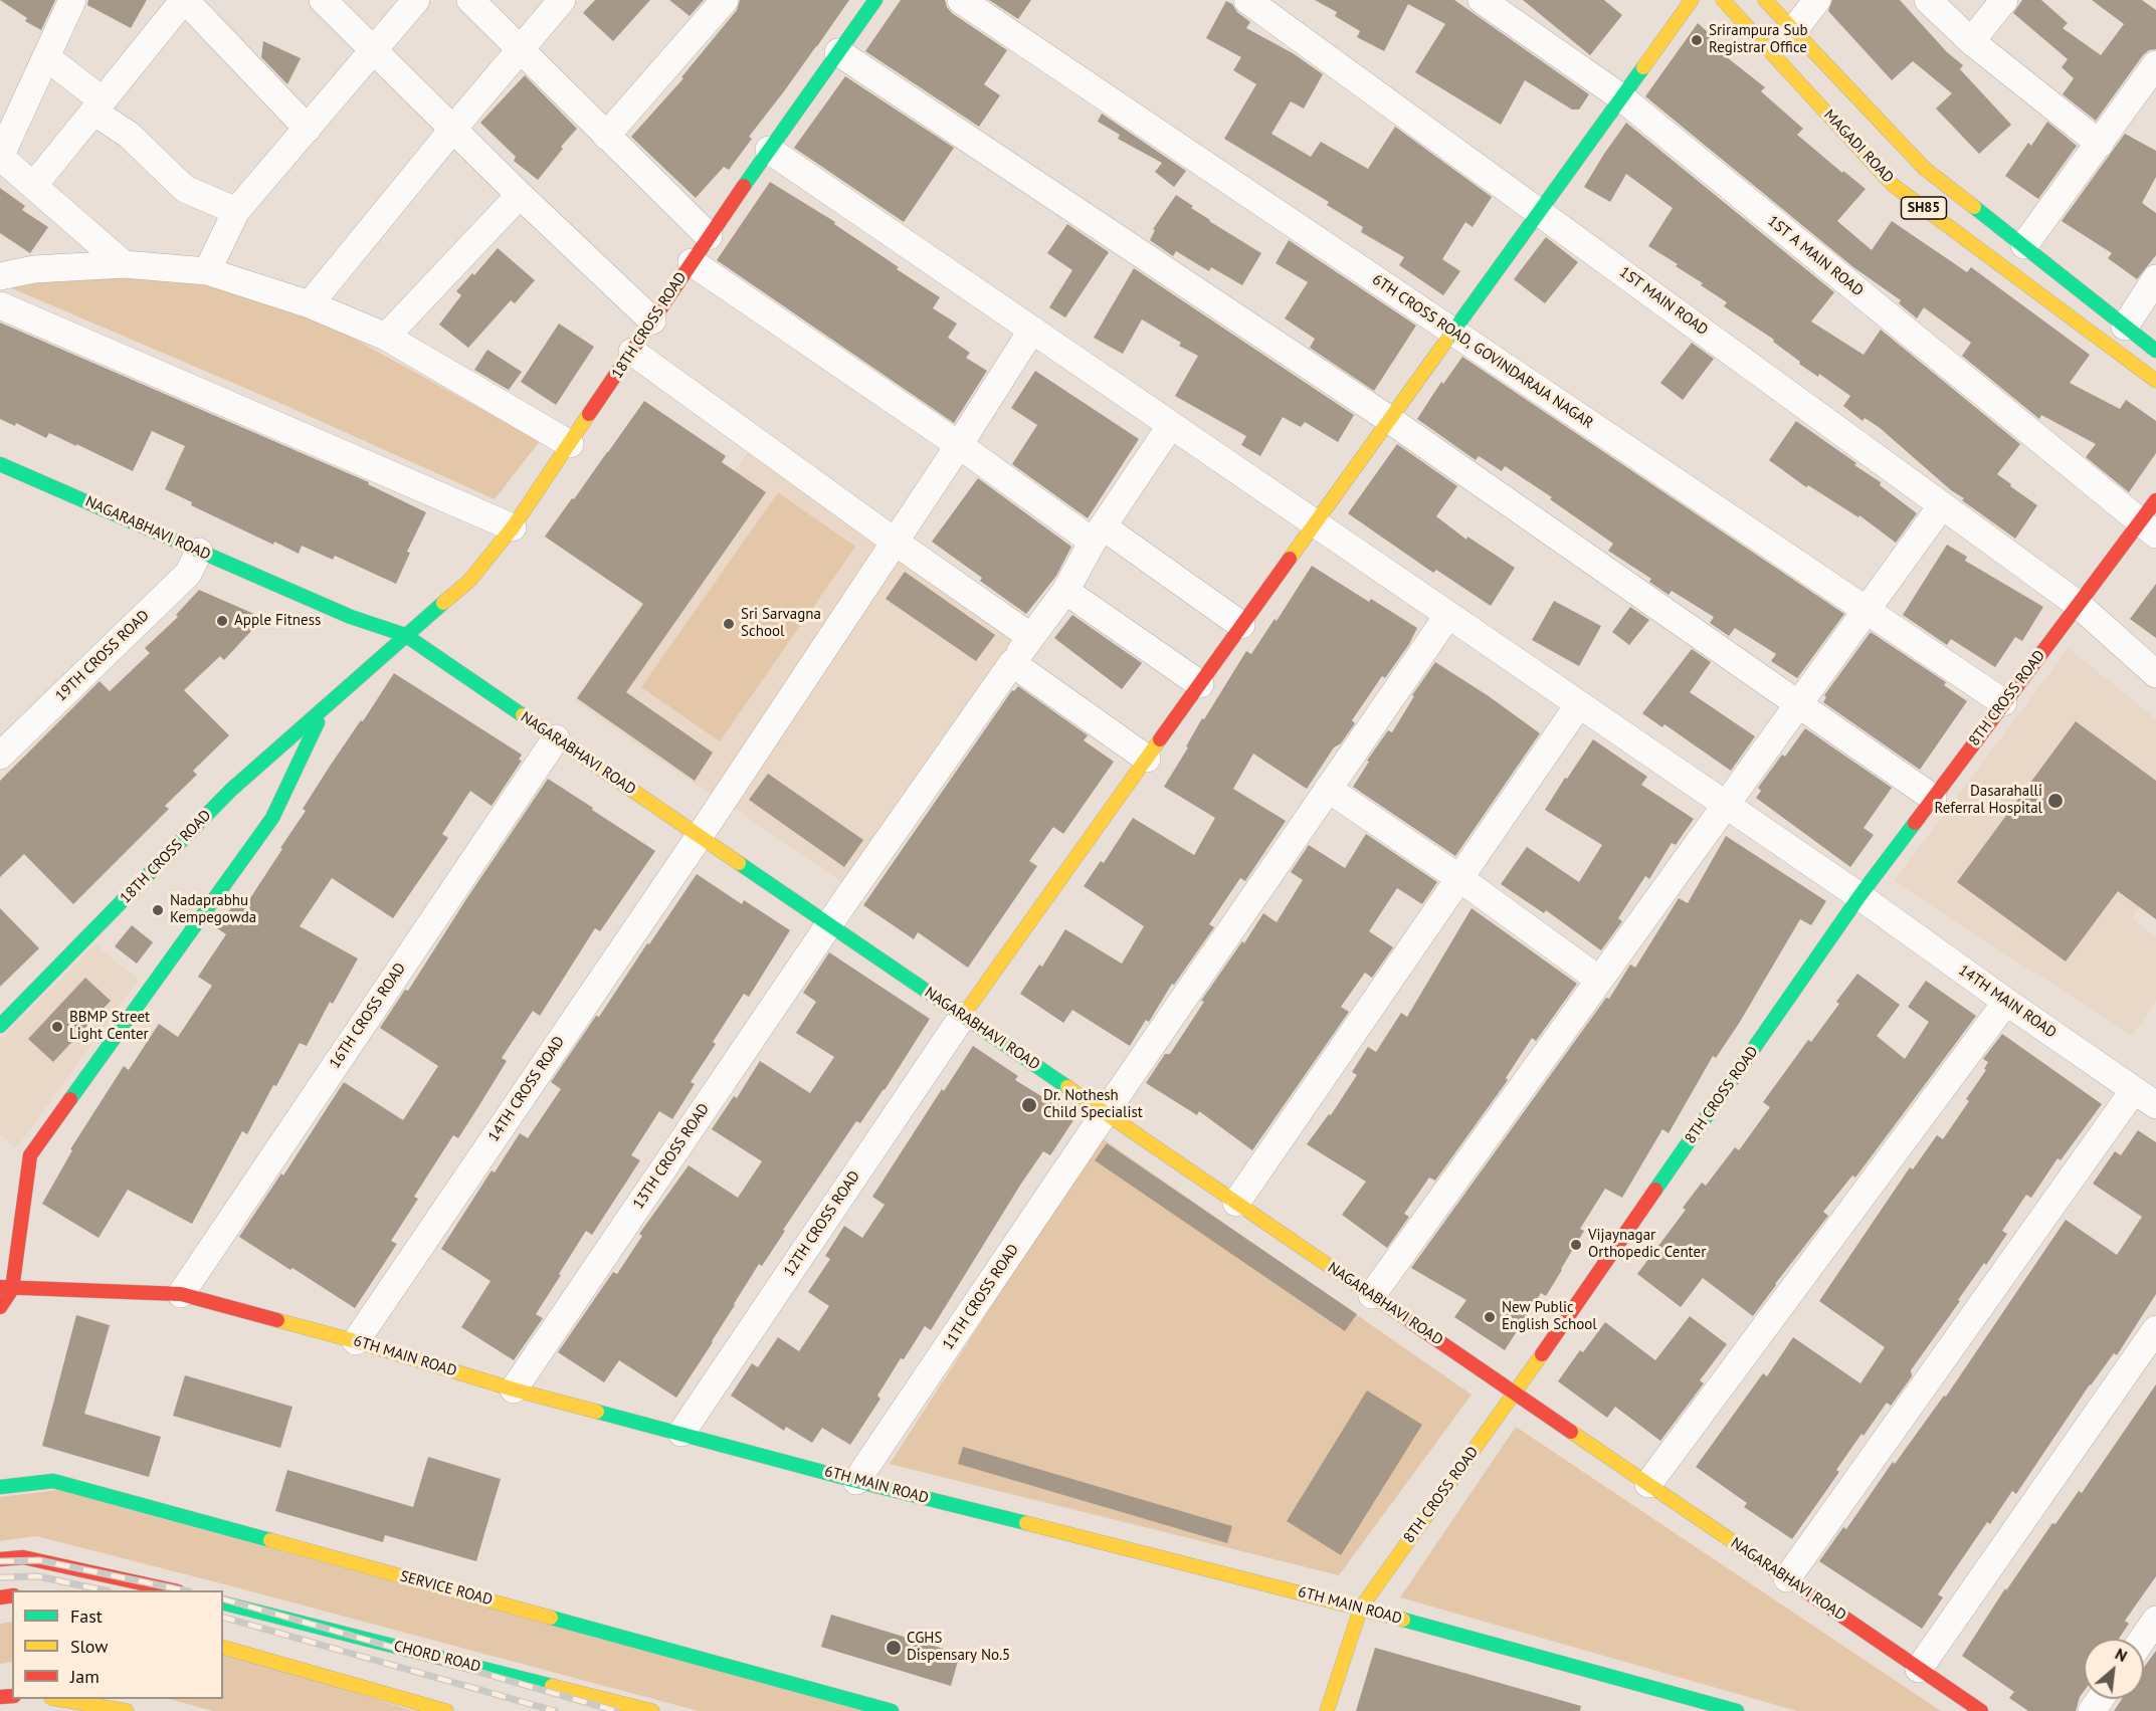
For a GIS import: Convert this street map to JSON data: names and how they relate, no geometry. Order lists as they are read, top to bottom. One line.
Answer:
{"streets":{"main road":["MAGADI ROAD","SH85","18TH CROSS ROAD","NAGARABHAVI ROAD","8TH CROSS ROAD","6TH MAIN ROAD","SERVICE ROAD","CHORD ROAD"],"street":["1ST A MAIN ROAD","1ST MAIN ROAD","6TH CROSS ROAD, GOVINDARAJA NAGAR","19TH CROSS ROAD","14TH MAIN ROAD","16TH CROSS ROAD","14TH CROSS ROAD","13TH CROSS ROAD","12TH CROSS ROAD","11TH CROSS ROAD"]},"crossings":[["1ST A MAIN ROAD","8TH CROSS ROAD"],["1ST MAIN ROAD","8TH CROSS ROAD"],["18TH CROSS ROAD","NAGARABHAVI ROAD"],["18TH CROSS ROAD","14TH MAIN ROAD"],["6TH CROSS ROAD, GOVINDARAJA NAGAR","8TH CROSS ROAD"],["NAGARABHAVI ROAD","19TH CROSS ROAD"],["NAGARABHAVI ROAD","8TH CROSS ROAD"],["NAGARABHAVI ROAD","16TH CROSS ROAD"],["NAGARABHAVI ROAD","14TH CROSS ROAD"],["NAGARABHAVI ROAD","13TH CROSS ROAD"],["NAGARABHAVI ROAD","12TH CROSS ROAD"],["NAGARABHAVI ROAD","11TH CROSS ROAD"],["8TH CROSS ROAD","14TH MAIN ROAD"],["8TH CROSS ROAD","6TH MAIN ROAD"],["14TH MAIN ROAD","14TH CROSS ROAD"],["14TH MAIN ROAD","13TH CROSS ROAD"],["14TH MAIN ROAD","11TH CROSS ROAD"],["16TH CROSS ROAD","6TH MAIN ROAD"],["14TH CROSS ROAD","6TH MAIN ROAD"],["13TH CROSS ROAD","6TH MAIN ROAD"],["12TH CROSS ROAD","6TH MAIN ROAD"],["11TH CROSS ROAD","6TH MAIN ROAD"]],"places":["Srirampura Sub Registrar Office","Apple Fitness","Sri Sarvagna School","Dasarahalli Referral Hospital","Nadaprabhu Kempegowda","BBMP Street Light Center","Dr. Nothesh Child Specialist","Vijaynagar Orthopedic Center","New Public English School","CGHS Dispensary No.5"],"legend":["Fast","Slow","Jam"],"north":"top right"}
